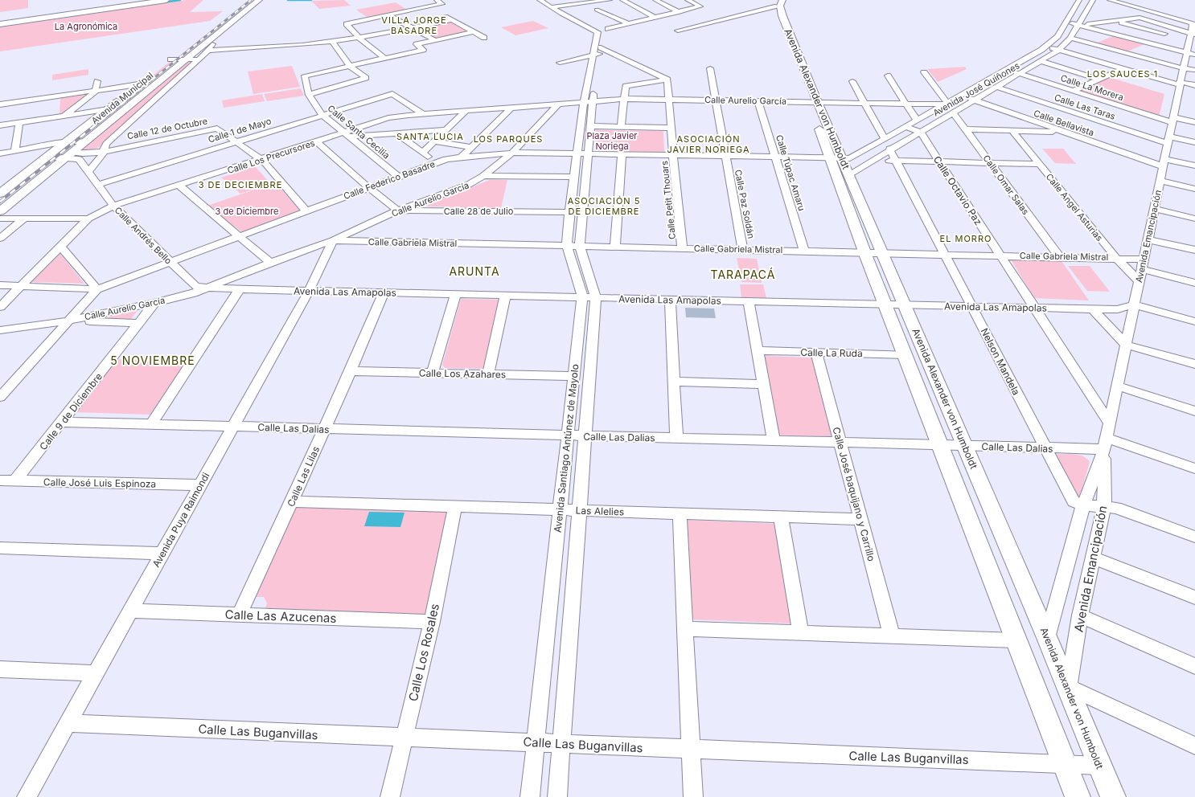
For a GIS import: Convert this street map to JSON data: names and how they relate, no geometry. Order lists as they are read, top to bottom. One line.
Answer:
{"streets":{"main road":["Avenida Municipal","Avenida Alexander von Humboldt"],"street":["Calle La Morera","Avenida José Quiñones","Calle Aurelio García","Calle Las Taras","Calle Bellavista","Calle 12 de Octubre","Calle 1 de Mayo","Calle Santa Cecilia","Calle Los Precursores","Calle Túpac Amaru","Calle Federico Basadre","Calle Omar Salas","Calle Octavio Paz","Calle Petit Thouars","Calle Paz Soldán","Calle Angel Asturias","Calle 28 de Julio","Calle Andrés Bello","Avenida Emancipación","Calle Gabriela Mistral","Avenida Las Amapolas","Calle La Ruda","Nelson Mandela","Calle Los Azahares","Calle 9 de Diciembre","Calle Las Dalias","Avenida Santiago Antúnez de Mayolo","Calle Las Lilas","Calle José Luis Espinoza","Calle José baquijano y Carrillo","Las Alelies","Avenida Puya Raimondi","Calle Las Azucenas","Calle Los Rosales","Calle Las Buganvillas"]},"crossings":[["Calle La Morera","Avenida José Quiñones"],["Calle La Morera","Avenida Emancipación"],["Avenida José Quiñones","Avenida Alexander von Humboldt"],["Avenida José Quiñones","Calle Aurelio García"],["Avenida José Quiñones","Calle Las Taras"],["Avenida José Quiñones","Calle Bellavista"],["Avenida José Quiñones","Calle Federico Basadre"],["Avenida José Quiñones","Calle Omar Salas"],["Avenida José Quiñones","Calle Octavio Paz"],["Avenida José Quiñones","Nelson Mandela"],["Avenida Municipal","Calle 12 de Octubre"],["Avenida Municipal","Calle Andrés Bello"],["Avenida Alexander von Humboldt","Calle Aurelio García"],["Avenida Alexander von Humboldt","Calle Federico Basadre"],["Avenida Alexander von Humboldt","Avenida Emancipación"],["Avenida Alexander von Humboldt","Calle Gabriela Mistral"],["Avenida Alexander von Humboldt","Avenida Las Amapolas"],["Avenida Alexander von Humboldt","Calle La Ruda"],["Avenida Alexander von Humboldt","Calle Las Dalias"],["Avenida Alexander von Humboldt","Calle Las Buganvillas"],["Calle Aurelio García","Calle Los Precursores"],["Calle Aurelio García","Calle Túpac Amaru"],["Calle Aurelio García","Calle Federico Basadre"],["Calle Aurelio García","Calle Petit Thouars"],["Calle Aurelio García","Calle Paz Soldán"],["Calle Aurelio García","Calle 28 de Julio"],["Calle Aurelio García","Calle Andrés Bello"],["Calle Aurelio García","Calle Gabriela Mistral"],["Calle Aurelio García","Avenida Las Amapolas"],["Calle Aurelio García","Calle 9 de Diciembre"],["Calle Aurelio García","Avenida Santiago Antúnez de Mayolo"],["Calle Aurelio García","Avenida Puya Raimondi"],["Calle Las Taras","Avenida Emancipación"],["Calle Bellavista","Avenida Emancipación"],["Calle 12 de Octubre","Calle 1 de Mayo"],["Calle 12 de Octubre","Calle Los Precursores"],["Calle 12 de Octubre","Calle Federico Basadre"],["Calle 12 de Octubre","Calle Andrés Bello"],["Calle 1 de Mayo","Calle Santa Cecilia"],["Calle 1 de Mayo","Calle Los Precursores"],["Calle 1 de Mayo","Calle Andrés Bello"],["Calle Santa Cecilia","Calle Los Precursores"],["Calle Santa Cecilia","Calle Federico Basadre"],["Calle Los Precursores","Calle Andrés Bello"],["Calle Túpac Amaru","Calle Federico Basadre"],["Calle Túpac Amaru","Calle Gabriela Mistral"],["Calle Federico Basadre","Calle Petit Thouars"],["Calle Federico Basadre","Calle Paz Soldán"],["Calle Federico Basadre","Calle Andrés Bello"],["Calle Federico Basadre","Avenida Santiago Antúnez de Mayolo"],["Calle Omar Salas","Calle Gabriela Mistral"],["Calle Octavio Paz","Avenida Emancipación"],["Calle Octavio Paz","Calle Gabriela Mistral"],["Calle Octavio Paz","Avenida Las Amapolas"],["Calle Petit Thouars","Calle Gabriela Mistral"],["Calle Paz Soldán","Calle Gabriela Mistral"],["Calle Angel Asturias","Avenida Emancipación"],["Calle Angel Asturias","Calle Gabriela Mistral"],["Calle 28 de Julio","Avenida Santiago Antúnez de Mayolo"],["Calle Andrés Bello","Avenida Las Amapolas"],["Avenida Emancipación","Calle Gabriela Mistral"],["Avenida Emancipación","Avenida Las Amapolas"],["Avenida Emancipación","Nelson Mandela"],["Avenida Emancipación","Calle Las Dalias"],["Calle Gabriela Mistral","Nelson Mandela"],["Calle Gabriela Mistral","Avenida Santiago Antúnez de Mayolo"],["Calle Gabriela Mistral","Avenida Puya Raimondi"],["Avenida Las Amapolas","Nelson Mandela"],["Avenida Las Amapolas","Avenida Santiago Antúnez de Mayolo"],["Avenida Las Amapolas","Calle Las Lilas"],["Avenida Las Amapolas","Avenida Puya Raimondi"],["Calle La Ruda","Calle José baquijano y Carrillo"],["Nelson Mandela","Calle Las Dalias"],["Calle Los Azahares","Avenida Santiago Antúnez de Mayolo"],["Calle Los Azahares","Calle Las Lilas"],["Calle 9 de Diciembre","Calle Las Dalias"],["Calle 9 de Diciembre","Calle José Luis Espinoza"],["Calle Las Dalias","Avenida Santiago Antúnez de Mayolo"],["Calle Las Dalias","Calle Las Lilas"],["Calle Las Dalias","Calle José baquijano y Carrillo"],["Calle Las Dalias","Avenida Puya Raimondi"],["Avenida Santiago Antúnez de Mayolo","Las Alelies"],["Avenida Santiago Antúnez de Mayolo","Calle Las Buganvillas"],["Calle Las Lilas","Las Alelies"],["Calle Las Lilas","Calle Las Azucenas"],["Calle José Luis Espinoza","Avenida Puya Raimondi"],["Calle José baquijano y Carrillo","Las Alelies"],["Las Alelies","Calle Los Rosales"],["Avenida Puya Raimondi","Calle Las Azucenas"],["Avenida Puya Raimondi","Calle Las Buganvillas"],["Calle Las Azucenas","Calle Los Rosales"],["Calle Los Rosales","Calle Las Buganvillas"]],"districts":["VILLA JORGE BASADRE","LOS SAUCES 1","SANTA LUCIA","LOS PARQUES","ASOCIACIÓN JAVIER NORIEGA","3 DE DECIEMBRE","ASOCIACIÓN 5 DE DICIEMBRE","EL MORRO","ARUNTA","TARAPACÁ","5 NOVIEMBRE"],"parks":["La Agronómica","Plaza Javier Noriega","3 de Diciembre"]}
